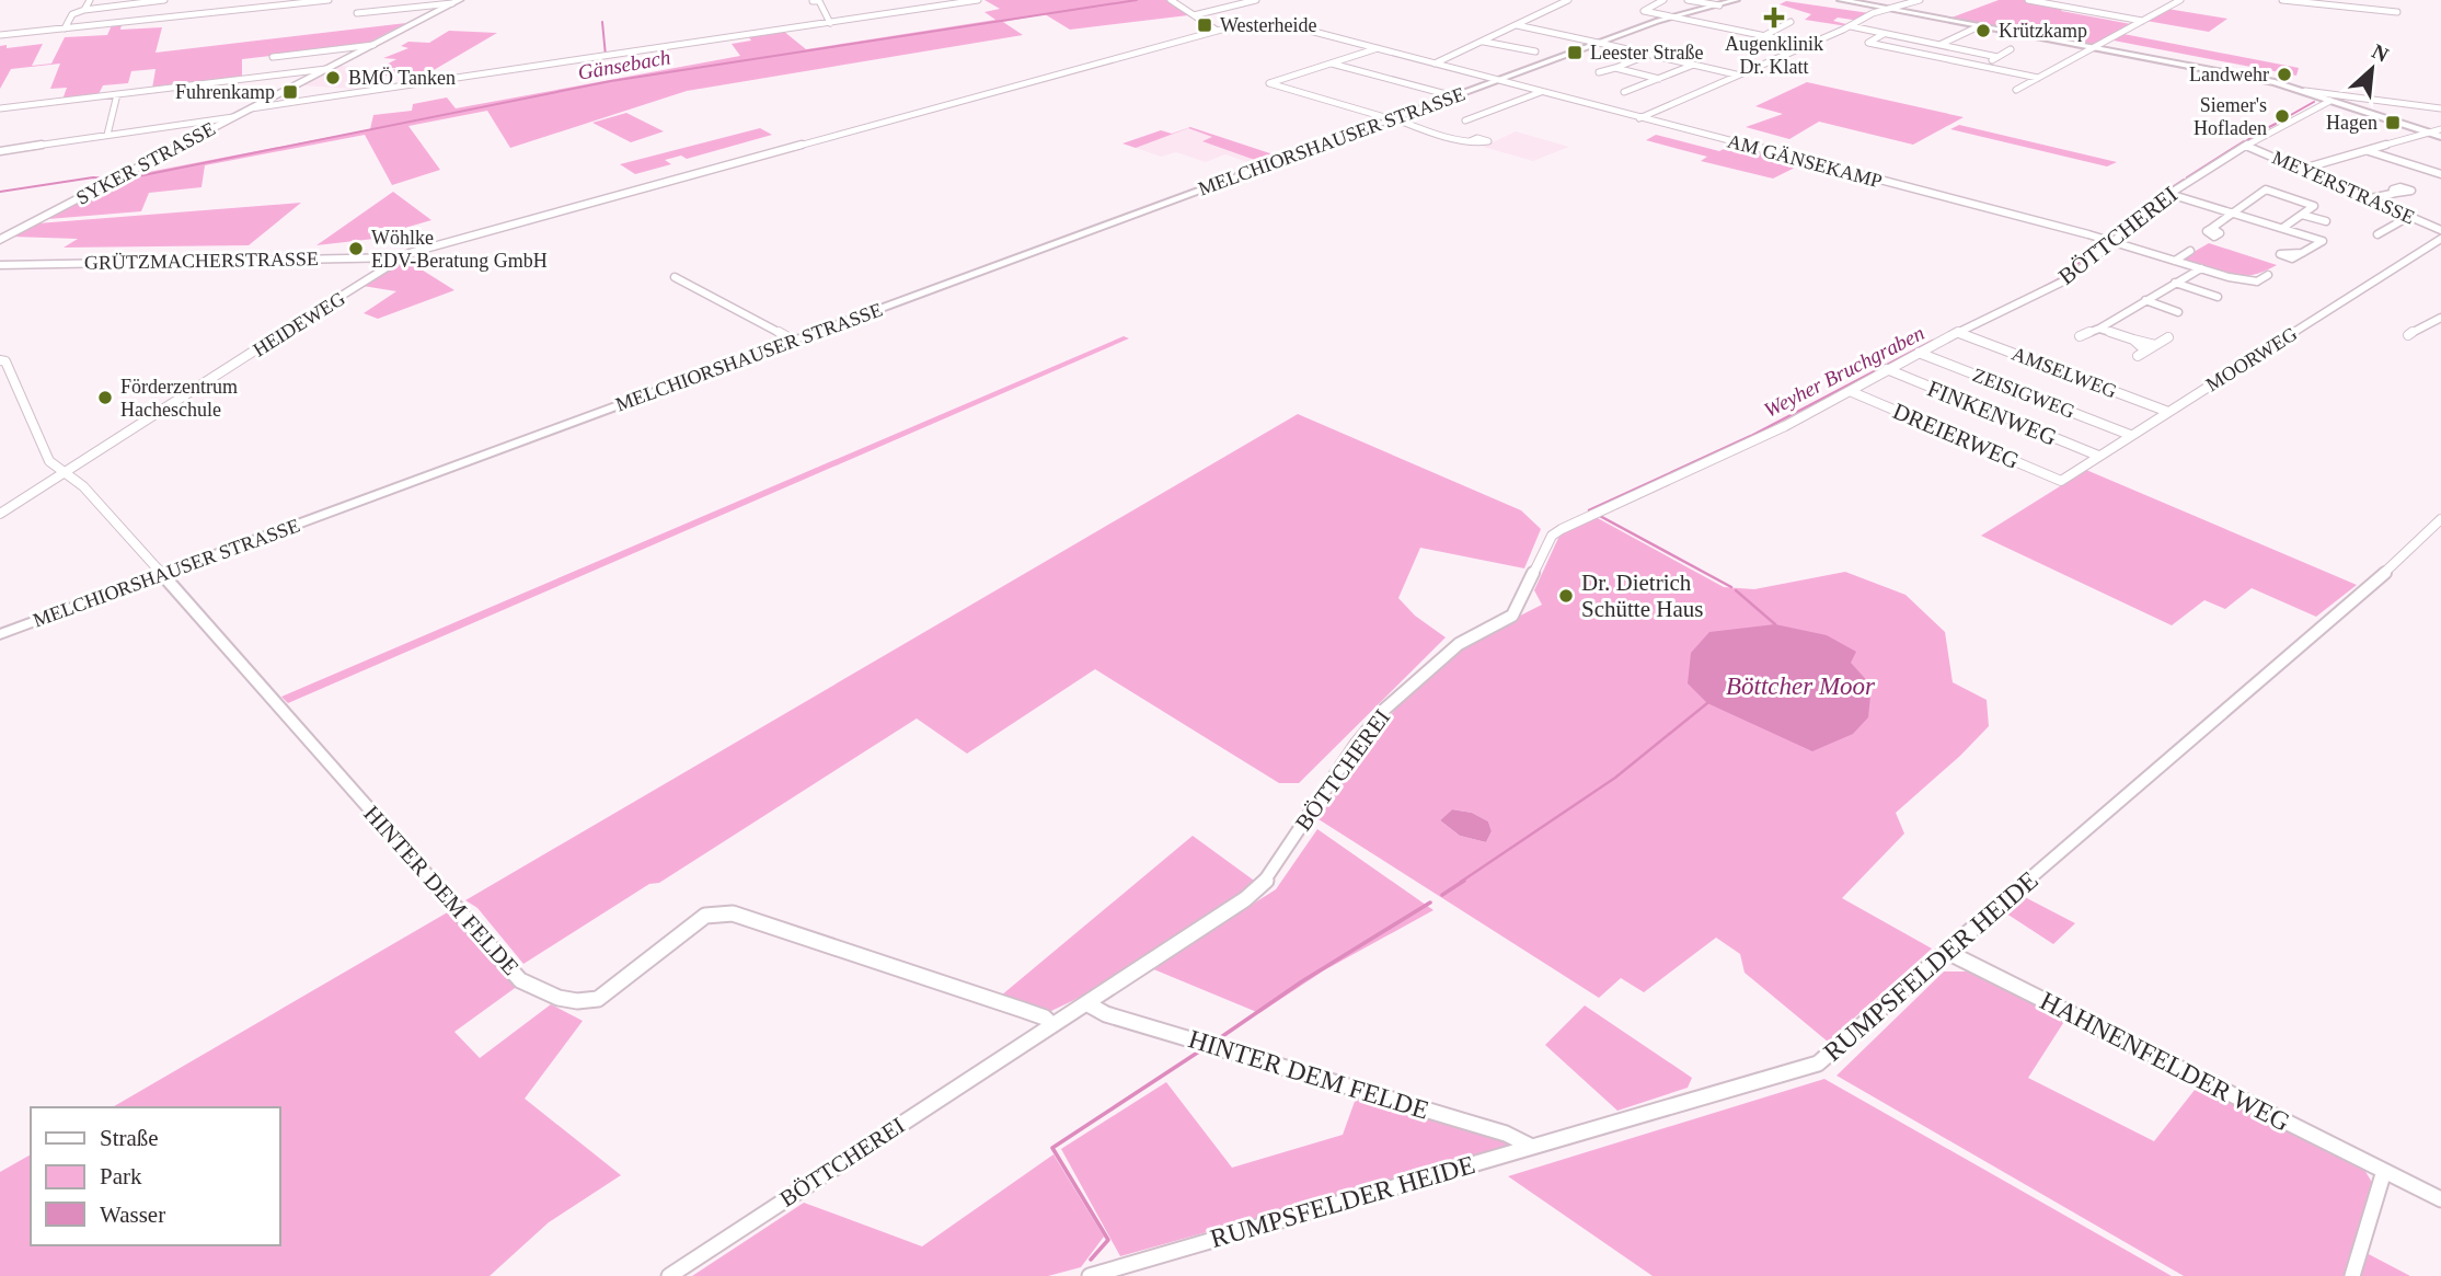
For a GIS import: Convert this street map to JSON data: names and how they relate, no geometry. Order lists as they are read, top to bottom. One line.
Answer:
{"streets":{"main road":["SYKER STRASSE"],"street":["MELCHIORSHAUSER STRASSE","AM GÄNSEKAMP","MEYERSTRASSE","BÖTTCHEREI","GRÜTZMACHERSTRASSE","HEIDEWEG","MOORWEG","AMSELWEG","ZEISIGWEG","FINKENWEG","DREIERWEG","HINTER DEM FELDE","RUMPSFELDER HEIDE","HAHNENFELDER WEG"]},"crossings":[["MELCHIORSHAUSER STRASSE","AM GÄNSEKAMP"],["MELCHIORSHAUSER STRASSE","HINTER DEM FELDE"],["AM GÄNSEKAMP","BÖTTCHEREI"],["MEYERSTRASSE","BÖTTCHEREI"],["BÖTTCHEREI","AMSELWEG"],["BÖTTCHEREI","ZEISIGWEG"],["BÖTTCHEREI","FINKENWEG"],["BÖTTCHEREI","DREIERWEG"],["BÖTTCHEREI","HINTER DEM FELDE"],["GRÜTZMACHERSTRASSE","HEIDEWEG"],["HEIDEWEG","HINTER DEM FELDE"],["MOORWEG","AMSELWEG"],["MOORWEG","ZEISIGWEG"],["MOORWEG","FINKENWEG"],["MOORWEG","DREIERWEG"],["HINTER DEM FELDE","RUMPSFELDER HEIDE"],["RUMPSFELDER HEIDE","HAHNENFELDER WEG"]],"water":["Gänsebach","Weyher Bruchgraben","Böttcher Moor"],"places":{"health":["Augenklinik Dr. Klatt"],"transit":["Westerheide","Leester Straße","Fuhrenkamp","Hagen"],"other":["Krützkamp","Landwehr","BMÖ Tanken","Siemer's Hofladen","Wöhlke EDV-Beratung GmbH","Förderzentrum Hacheschule","Dr. Dietrich Schütte Haus"]},"legend":["Straße","Park","Wasser"],"north":"top right"}
